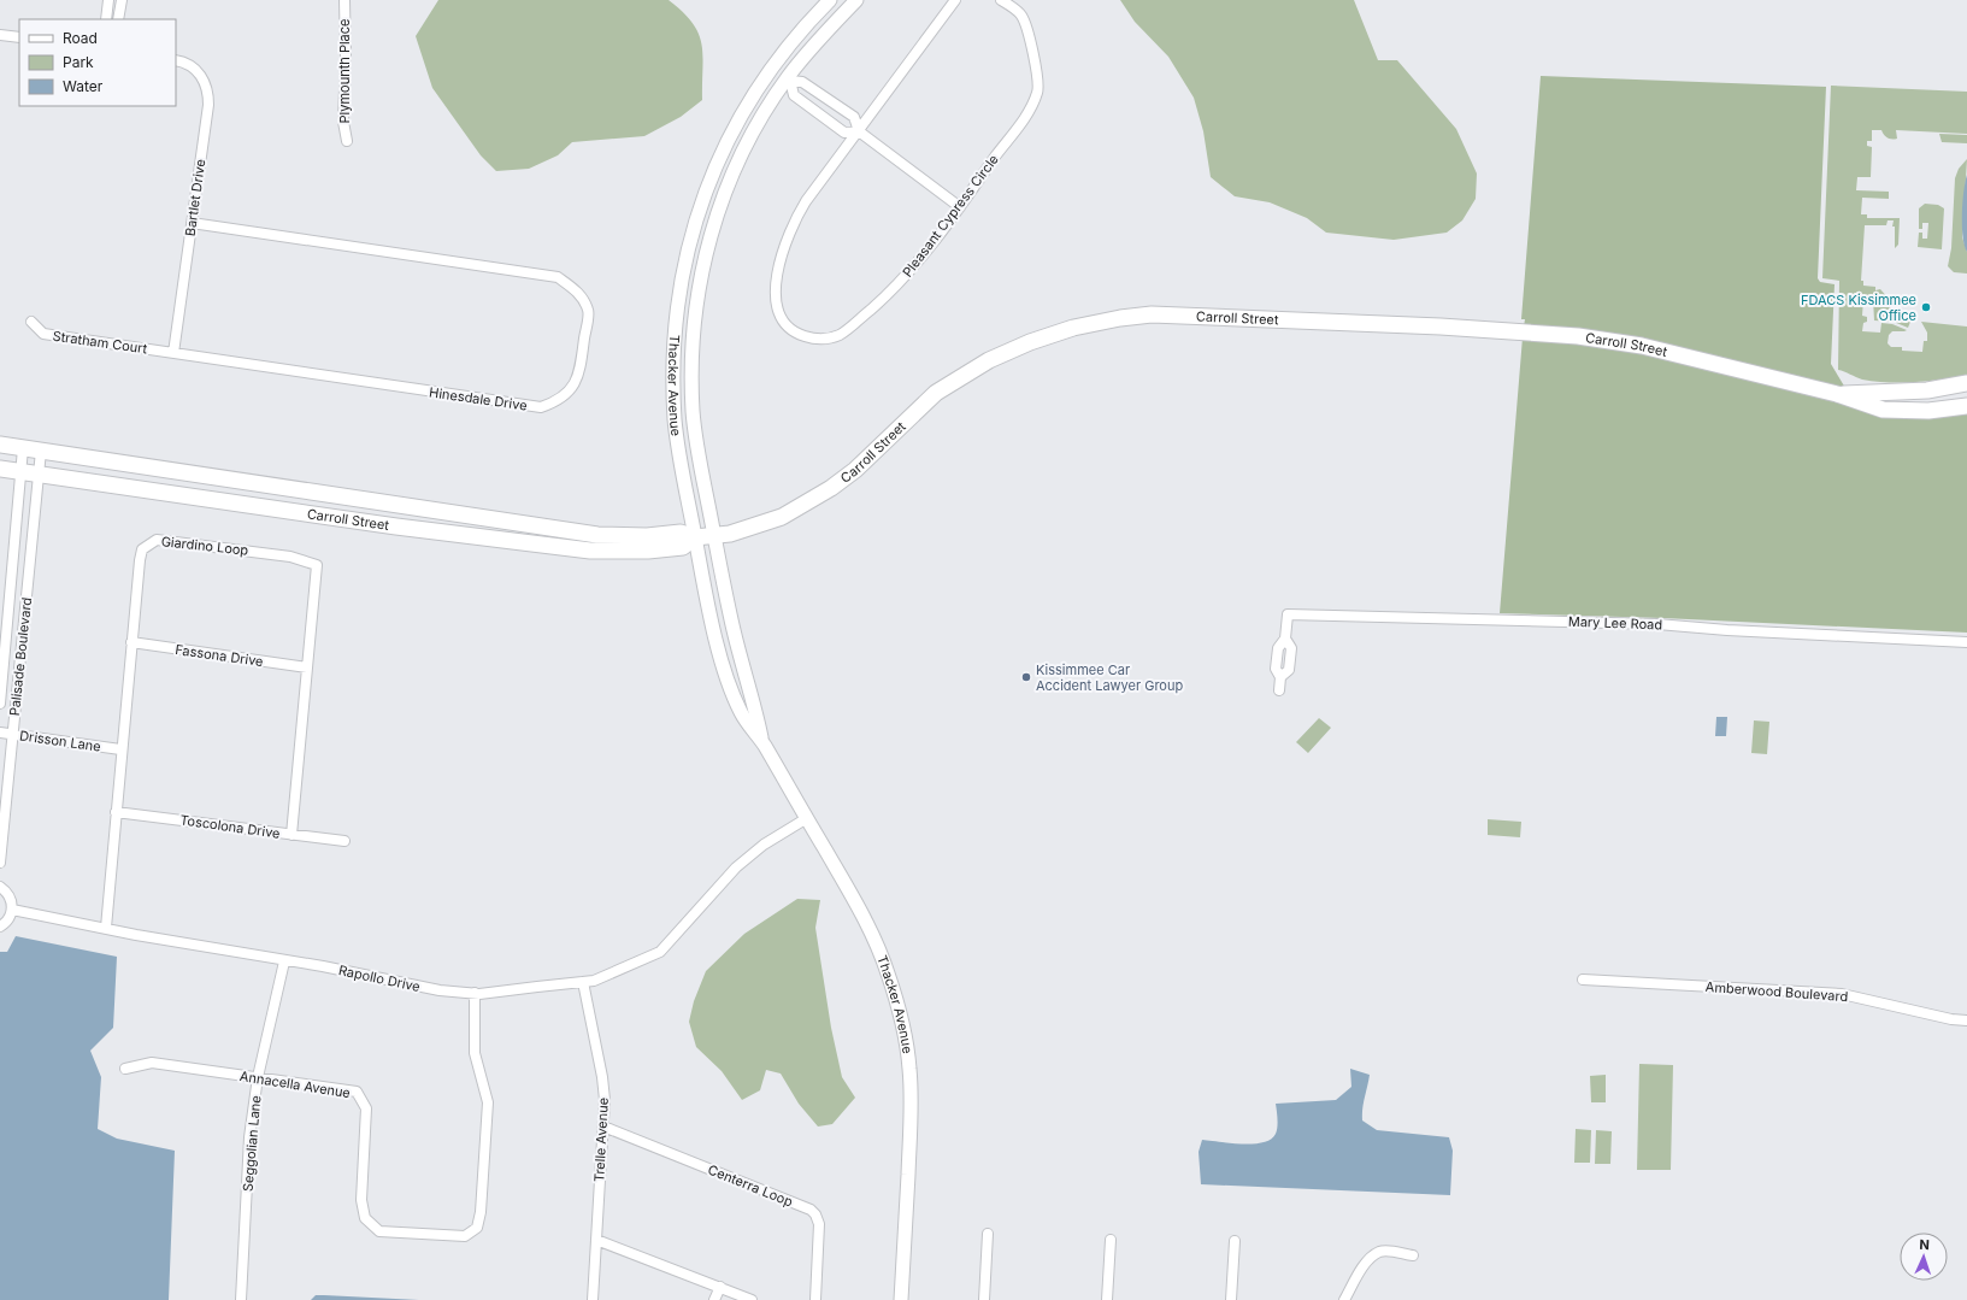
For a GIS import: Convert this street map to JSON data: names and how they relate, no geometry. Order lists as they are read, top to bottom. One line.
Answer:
{"streets":{"main road":["Carroll Street"],"street":["Plymounth Place","Bartlet Drive","Pleasant Cypress Circle","Stratham Court","Thacker Avenue","Hinesdale Drive","Giardino Loop","Mary Lee Road","Fassona Drive","Palisade Boulevard","Drisson Lane","Toscolona Drive","Rapollo Drive","Amberwood Boulevard","Annacella Avenue","Trelle Avenue","Seggolian Lane","Centerra Loop"]},"crossings":[["Bartlet Drive","Stratham Court"],["Bartlet Drive","Hinesdale Drive"],["Carroll Street","Thacker Avenue"],["Carroll Street","Palisade Boulevard"],["Stratham Court","Hinesdale Drive"],["Thacker Avenue","Rapollo Drive"],["Giardino Loop","Fassona Drive"],["Giardino Loop","Drisson Lane"],["Giardino Loop","Toscolona Drive"],["Giardino Loop","Rapollo Drive"],["Palisade Boulevard","Drisson Lane"],["Rapollo Drive","Annacella Avenue"],["Rapollo Drive","Trelle Avenue"],["Rapollo Drive","Seggolian Lane"],["Annacella Avenue","Seggolian Lane"],["Trelle Avenue","Centerra Loop"]],"places":["FDACS Kissimmee Office","Kissimmee Car Accident Lawyer Group"],"legend":["Road","Park","Water"],"north":"top"}
